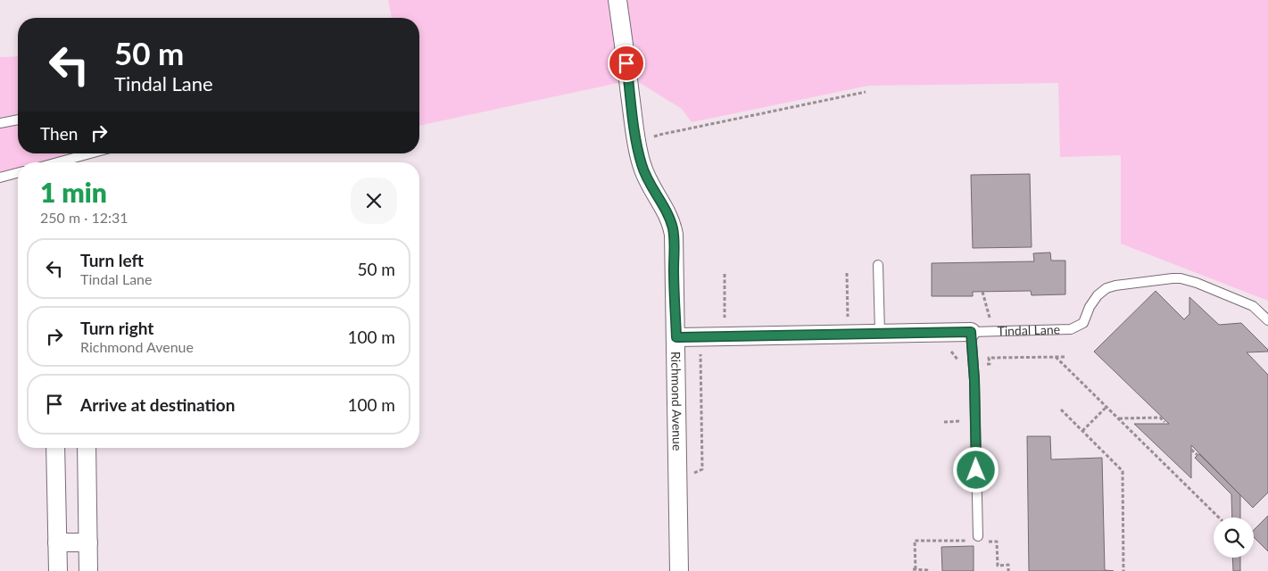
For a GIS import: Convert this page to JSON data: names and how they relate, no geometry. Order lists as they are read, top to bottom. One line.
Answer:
{"streets":{"street":["Tindal Lane","Richmond Avenue"]},"crossings":[["Tindal Lane","Richmond Avenue"]],"page":{"turn":["50 m","Tindal Lane"],"then":"Then","heading":["1 min","250 m · 12:31"],"list":[{"name":"Turn left","note":"Tindal Lane","value":"50 m"},{"name":"Turn right","note":"Richmond Avenue","value":"100 m"},{"name":"Arrive at destination","value":"100 m"}]}}
